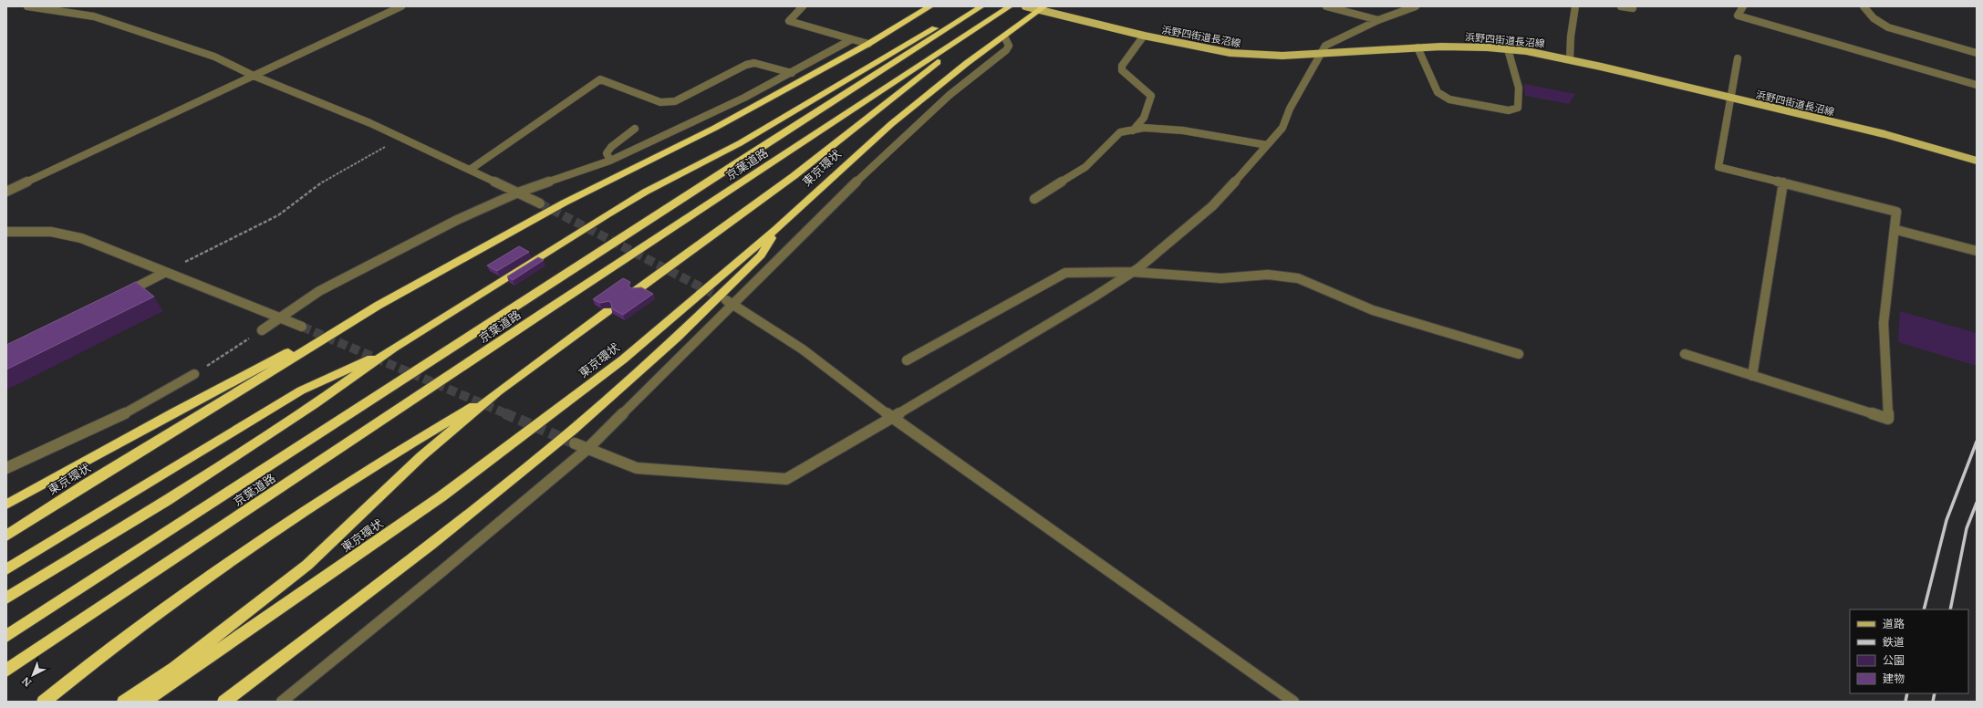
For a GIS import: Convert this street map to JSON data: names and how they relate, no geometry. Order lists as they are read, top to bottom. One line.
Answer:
{"streets":{"highway":["京葉道路","東京環状"],"main road":["浜野四街道長沼線"]},"crossings":[["浜野四街道長沼線","東京環状"]],"legend":["道路","鉄道","公園","建物"],"north":"bottom left"}
